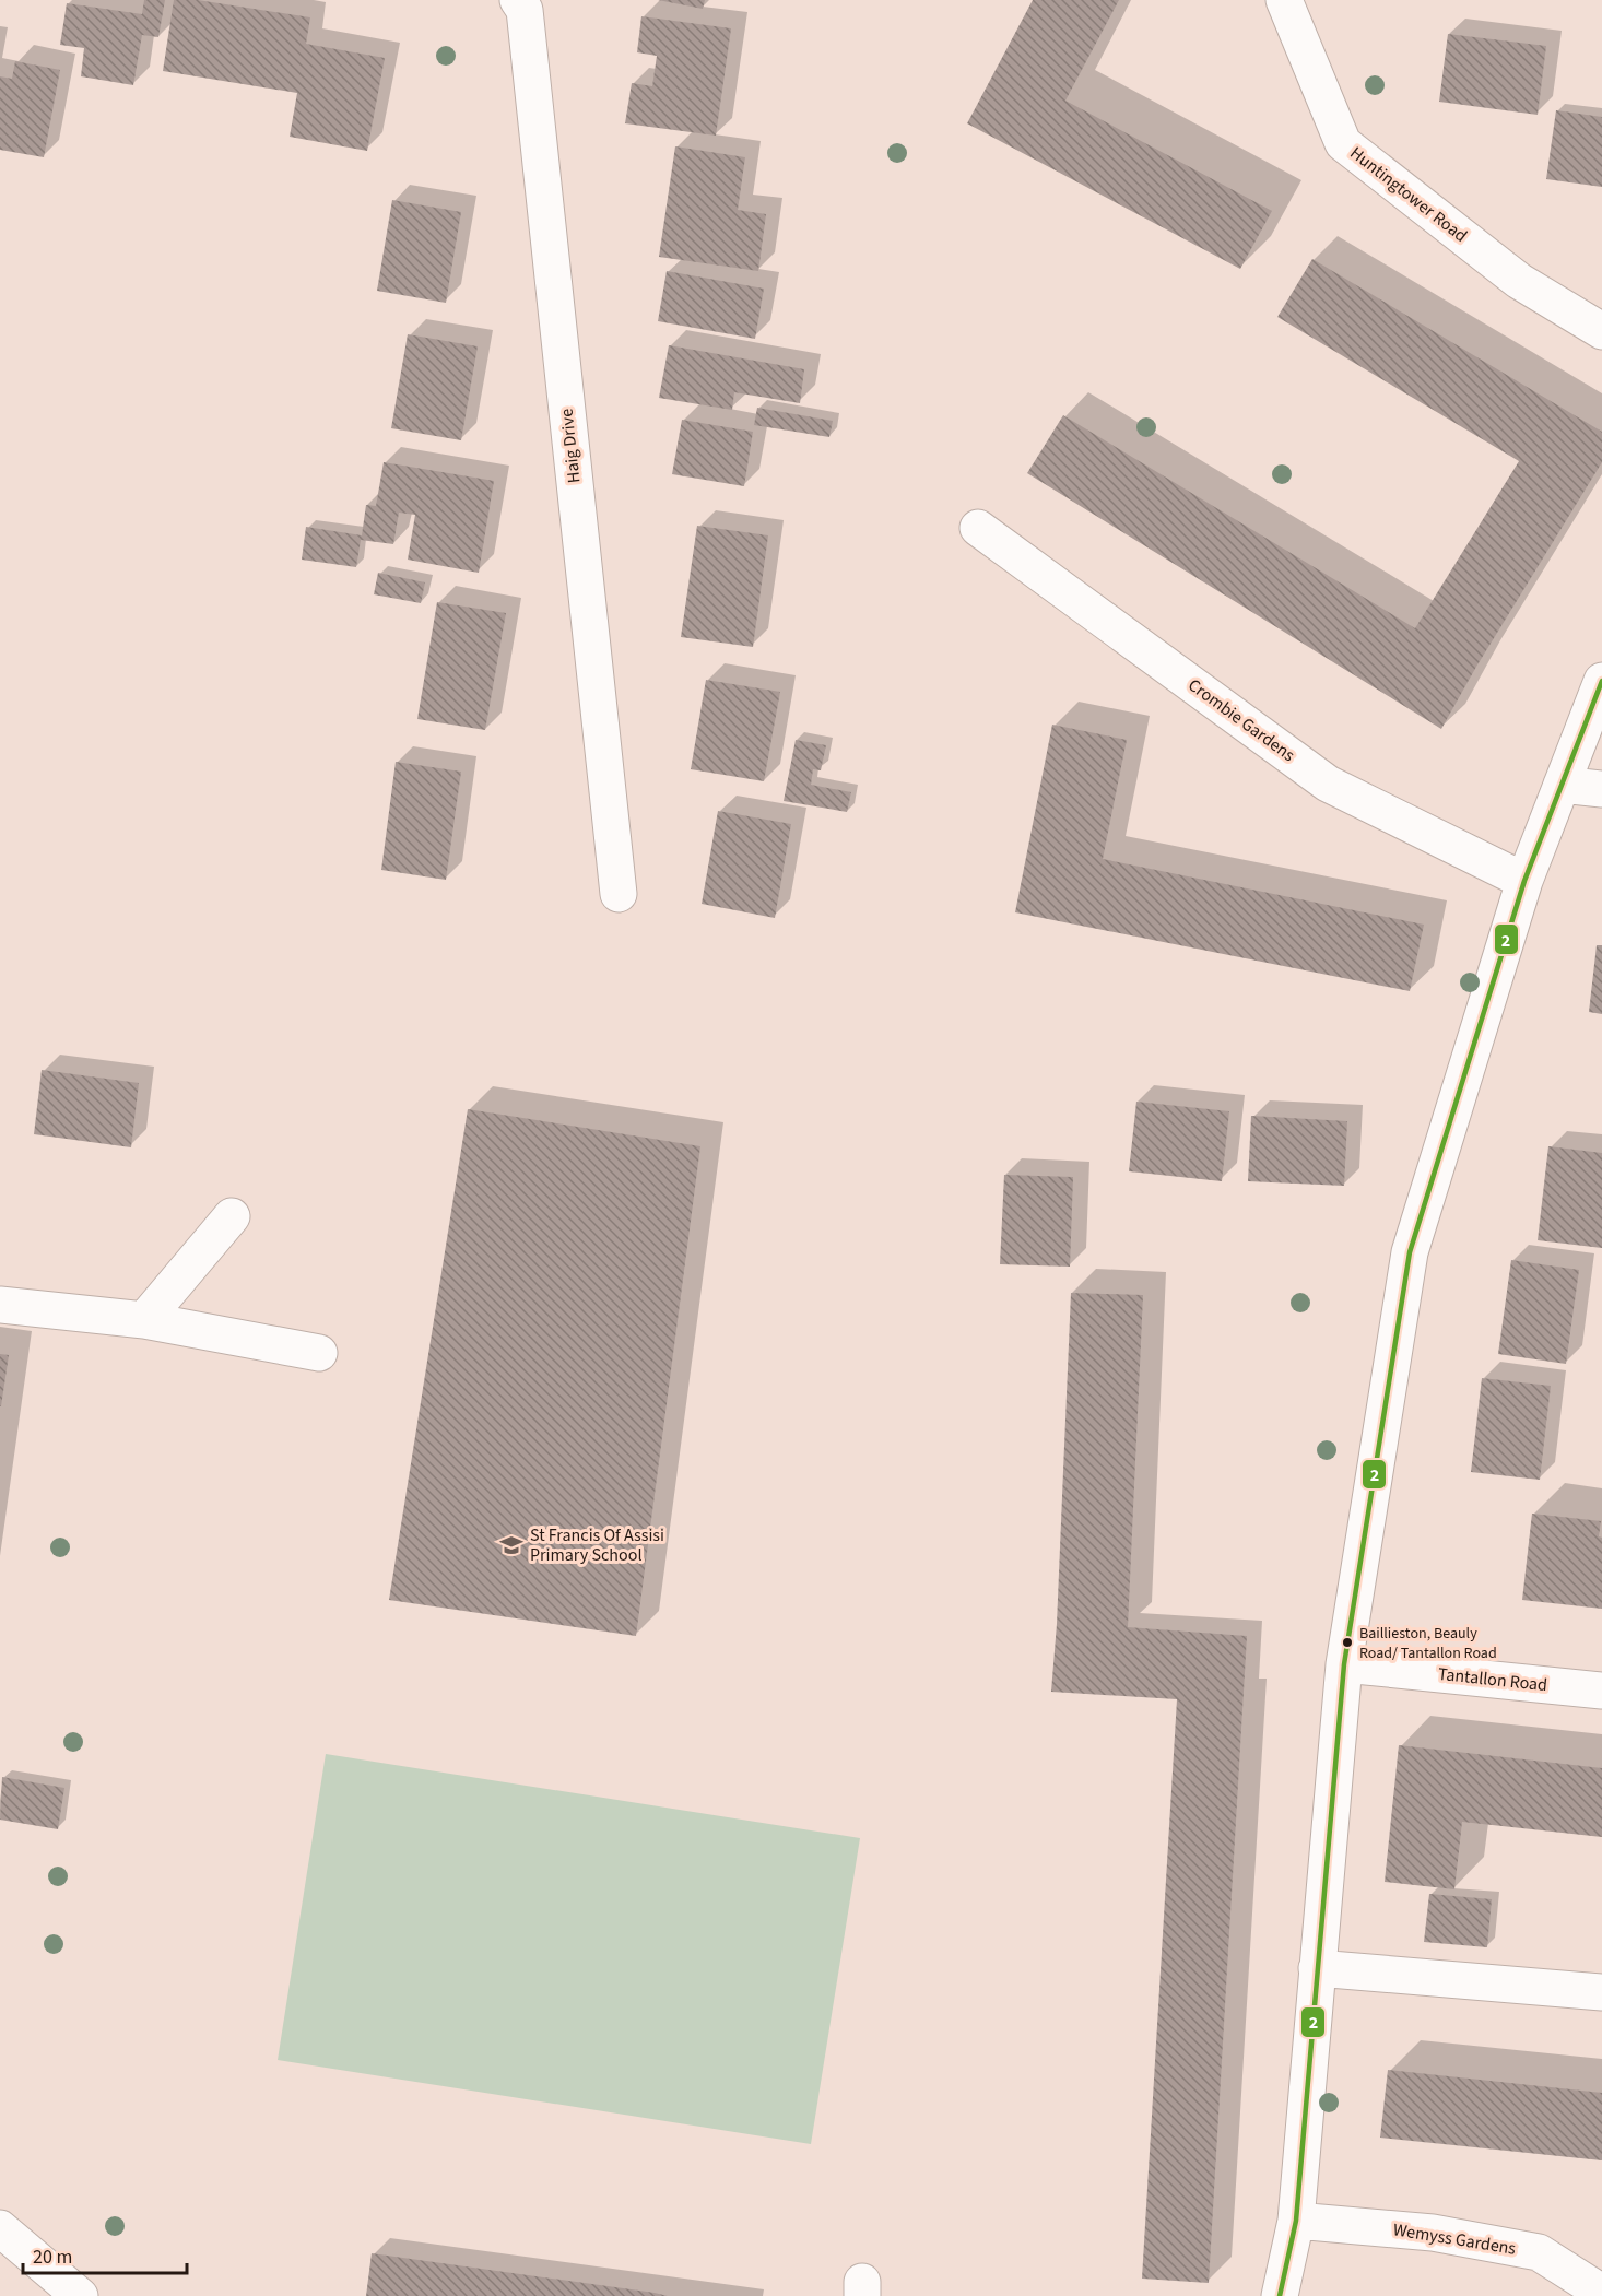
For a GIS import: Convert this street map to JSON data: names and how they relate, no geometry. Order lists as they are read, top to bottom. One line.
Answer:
{"streets":{"street":["Huntingtower Road","Haig Drive","Crombie Gardens","Tantallon Road","Wemyss Gardens"]},"places":{"school or university":["St Francis Of Assisi Primary School"],"other":["Baillieston, Beauly Road/ Tantallon Road"]},"lines":["transit line 2"],"scale_bar":"20 m"}
